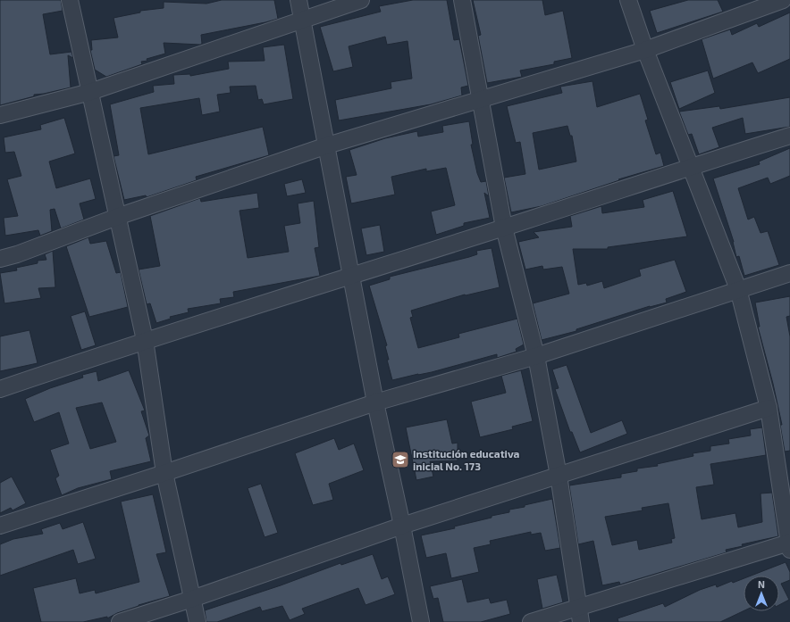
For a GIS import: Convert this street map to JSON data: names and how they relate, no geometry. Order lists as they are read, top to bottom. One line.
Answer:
{"places":{"school or university":["Institución educativa inicial No. 173"]},"north":"top"}
